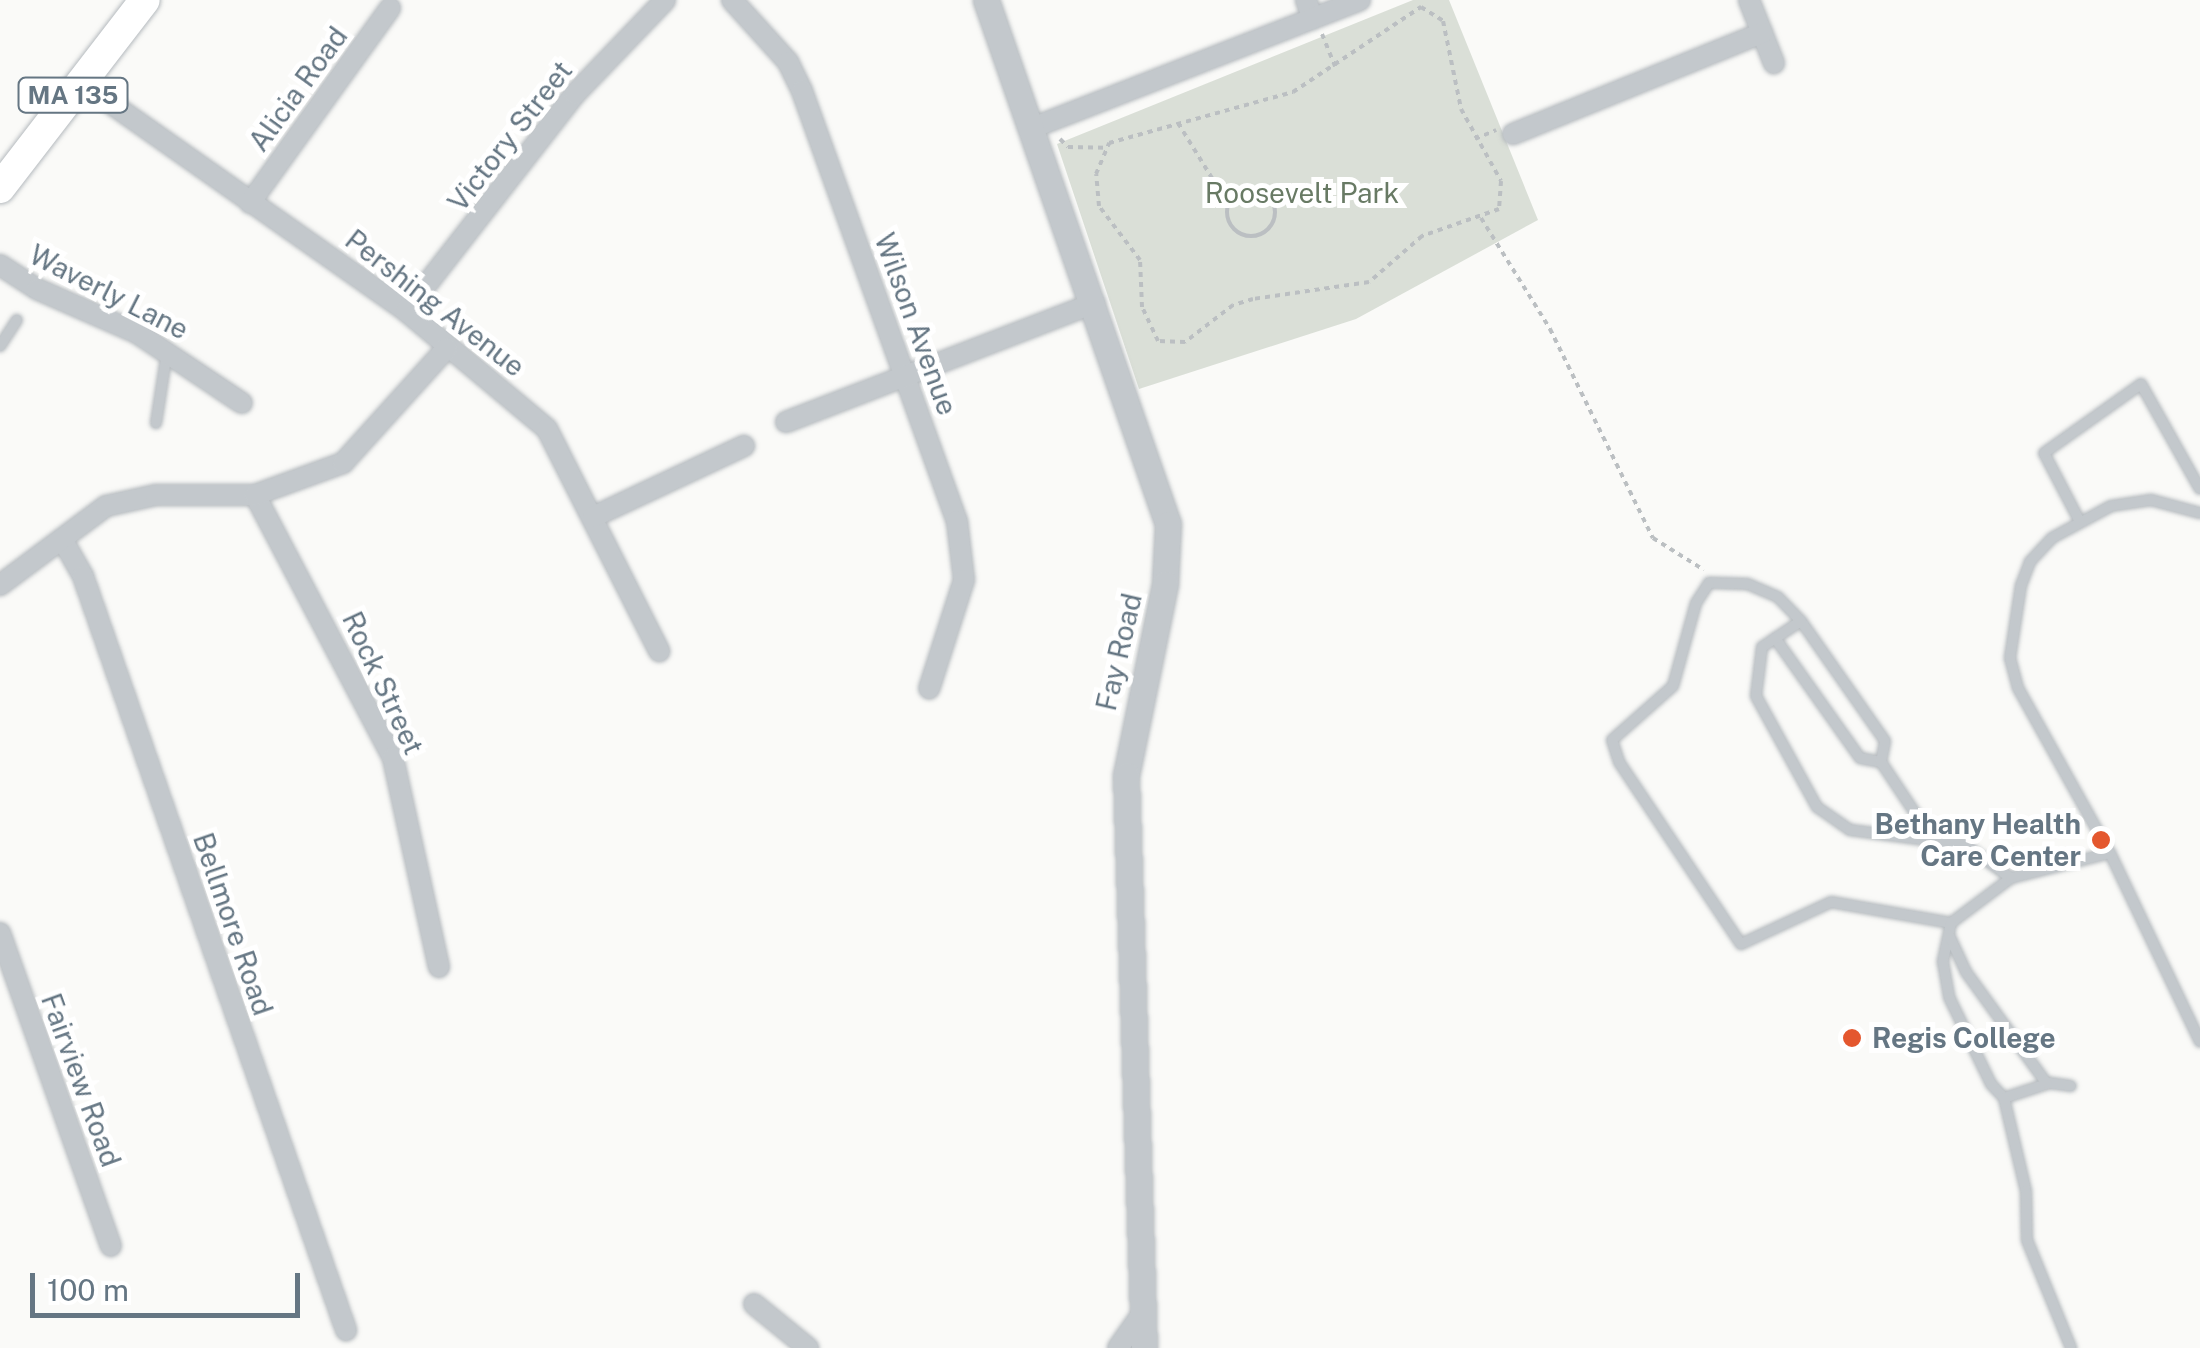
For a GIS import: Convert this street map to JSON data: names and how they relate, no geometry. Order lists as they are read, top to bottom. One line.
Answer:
{"streets":{"main road":["MA 135"],"street":["Alicia Road","Victory Street","Waverly Lane","Pershing Avenue","Wilson Avenue","Fay Road","Rock Street","Bellmore Road","Fairview Road"]},"crossings":[["Alicia Road","Pershing Avenue"],["MA 135","Pershing Avenue"],["Victory Street","Pershing Avenue"]],"parks":["Roosevelt Park"],"places":["Bethany Health Care Center","Regis College"],"scale_bar":"100 m"}
